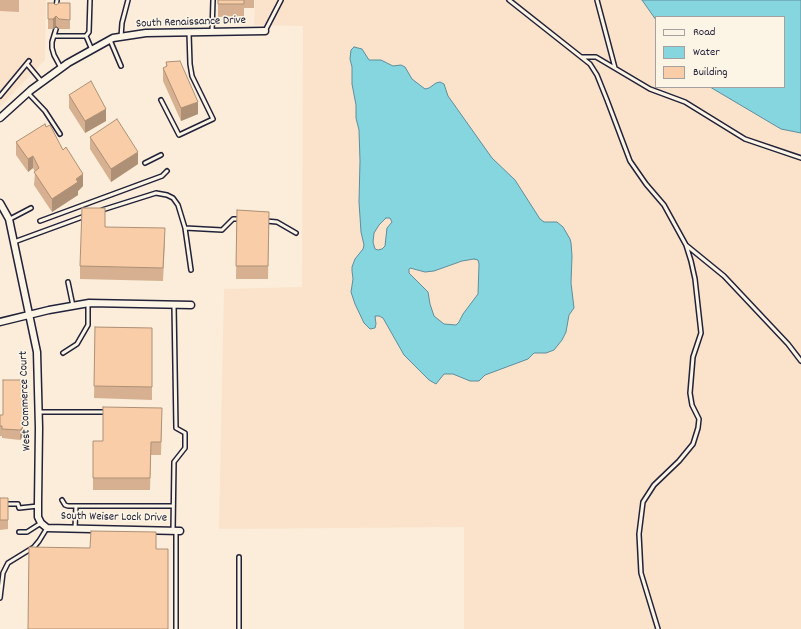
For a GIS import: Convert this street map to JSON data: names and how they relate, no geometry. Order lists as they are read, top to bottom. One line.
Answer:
{"streets":{"street":["South Renaissance Drive","West Commerce Court","South Weiser Lock Drive"]},"legend":["Road","Water","Building"]}
